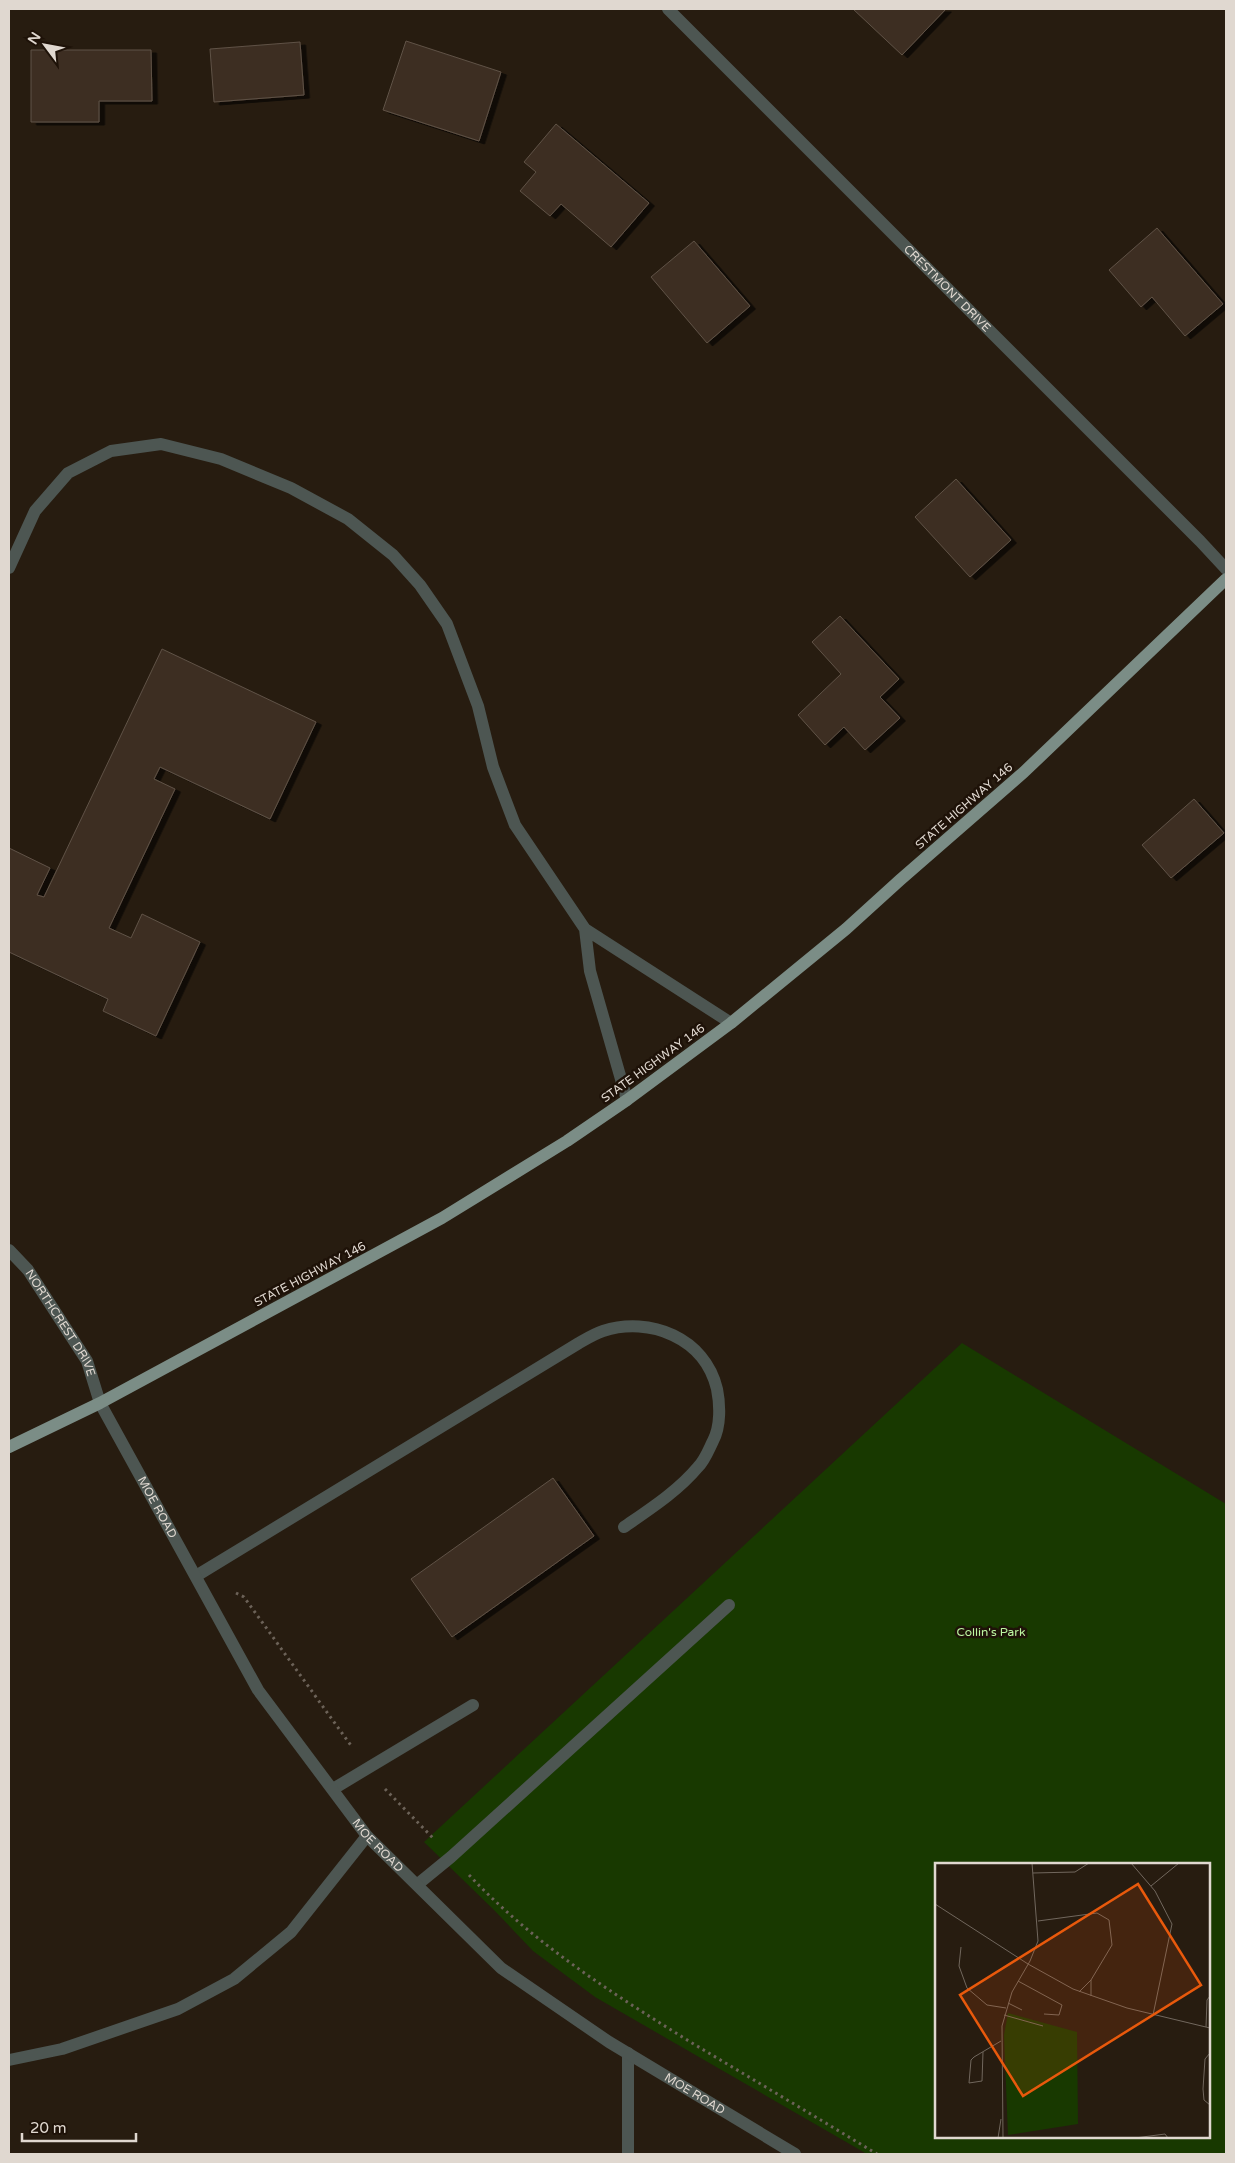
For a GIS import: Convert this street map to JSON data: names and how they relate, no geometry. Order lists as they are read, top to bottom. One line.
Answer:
{"streets":{"main road":["STATE HIGHWAY 146"],"street":["CRESTMONT DRIVE","NORTHCREST DRIVE","MOE ROAD"]},"crossings":[["STATE HIGHWAY 146","NORTHCREST DRIVE"],["STATE HIGHWAY 146","MOE ROAD"],["NORTHCREST DRIVE","MOE ROAD"]],"parks":["Collin's Park"],"scale_bar":"20 m","north":"top left"}
